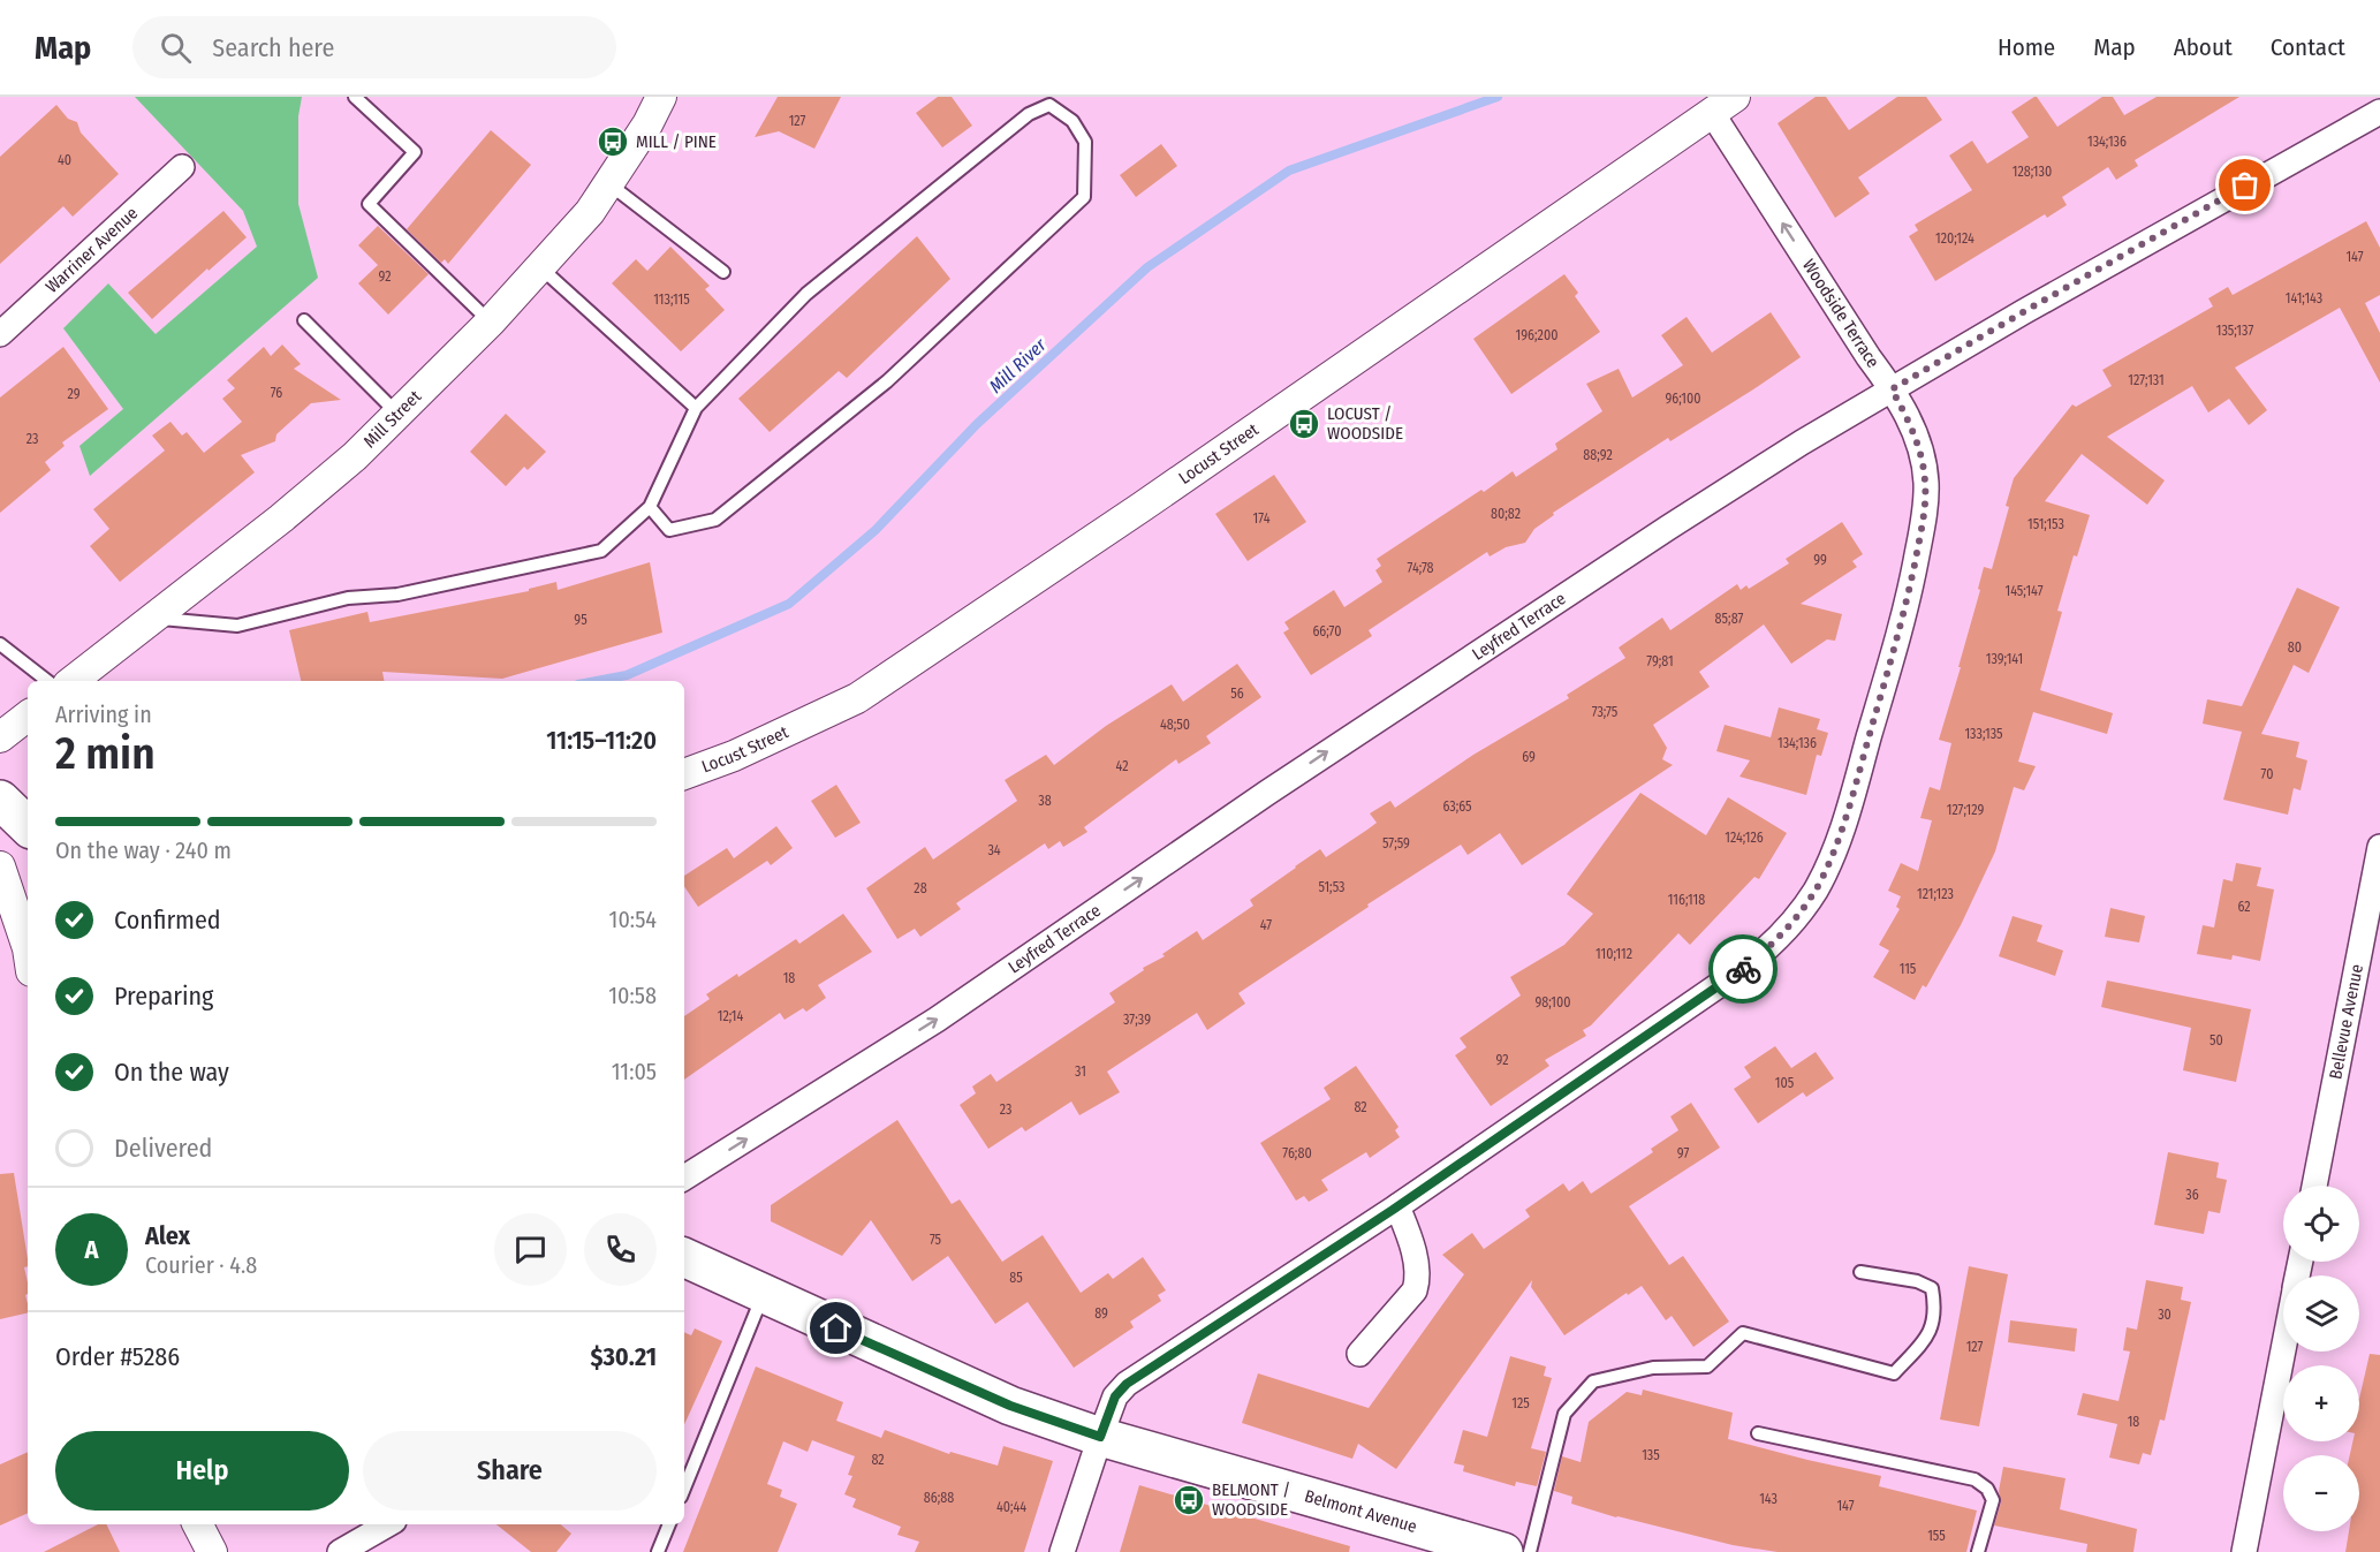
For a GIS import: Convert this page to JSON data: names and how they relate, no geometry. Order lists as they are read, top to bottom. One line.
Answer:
{"streets":{"main road":["Belmont Avenue"],"street":["Warriner Avenue","Woodside Terrace","Mill Street","Locust Street","Leyfred Terrace","Bellevue Avenue"]},"crossings":[["Woodside Terrace","Locust Street"],["Woodside Terrace","Leyfred Terrace"],["Woodside Terrace","Belmont Avenue"]],"one_way":["Leyfred Terrace"],"water":["Mill River"],"places":{"bus stop":["MILL / PINE","LOCUST / WOODSIDE","BELMONT / WOODSIDE"]},"house_numbers":["127","134;136","40","128;130","120;124","147","92","141;143","113;115","135;137","196;200","127;131","76","29","96;100","23","88;92","80;82","174","151;153","99","74;78","145;147","85;87","95","66;70","80","139;141","79;81","56","73;75","48;50","133;135","134;136","69","42","70","38","63;65","127;129","124;126","57;59","34","51;53","28","121;123","116;118","62","47","110;112","115","18","98;100","12;14","37;39","50","92","31","105","82","23","76;80","97","36","75","85","89","30","127","125","18","135","82","86;88","143","147","40;44","155"],"page":{"header":"Map","search":"Search here","nav":["Home","Map","About","Contact"],"heading":["2 min","Arriving in","11:15–11:20"],"panel":["Alex","Courier · 4.8","Order #5286","$30.21"],"bar":"On the way · 240 m","list":[["Confirmed","10:54"],["Preparing","10:58"],["On the way","11:05"],"Delivered"],"map_buttons":["+","−"],"round":"A","buttons":["Help","Share"]}}
